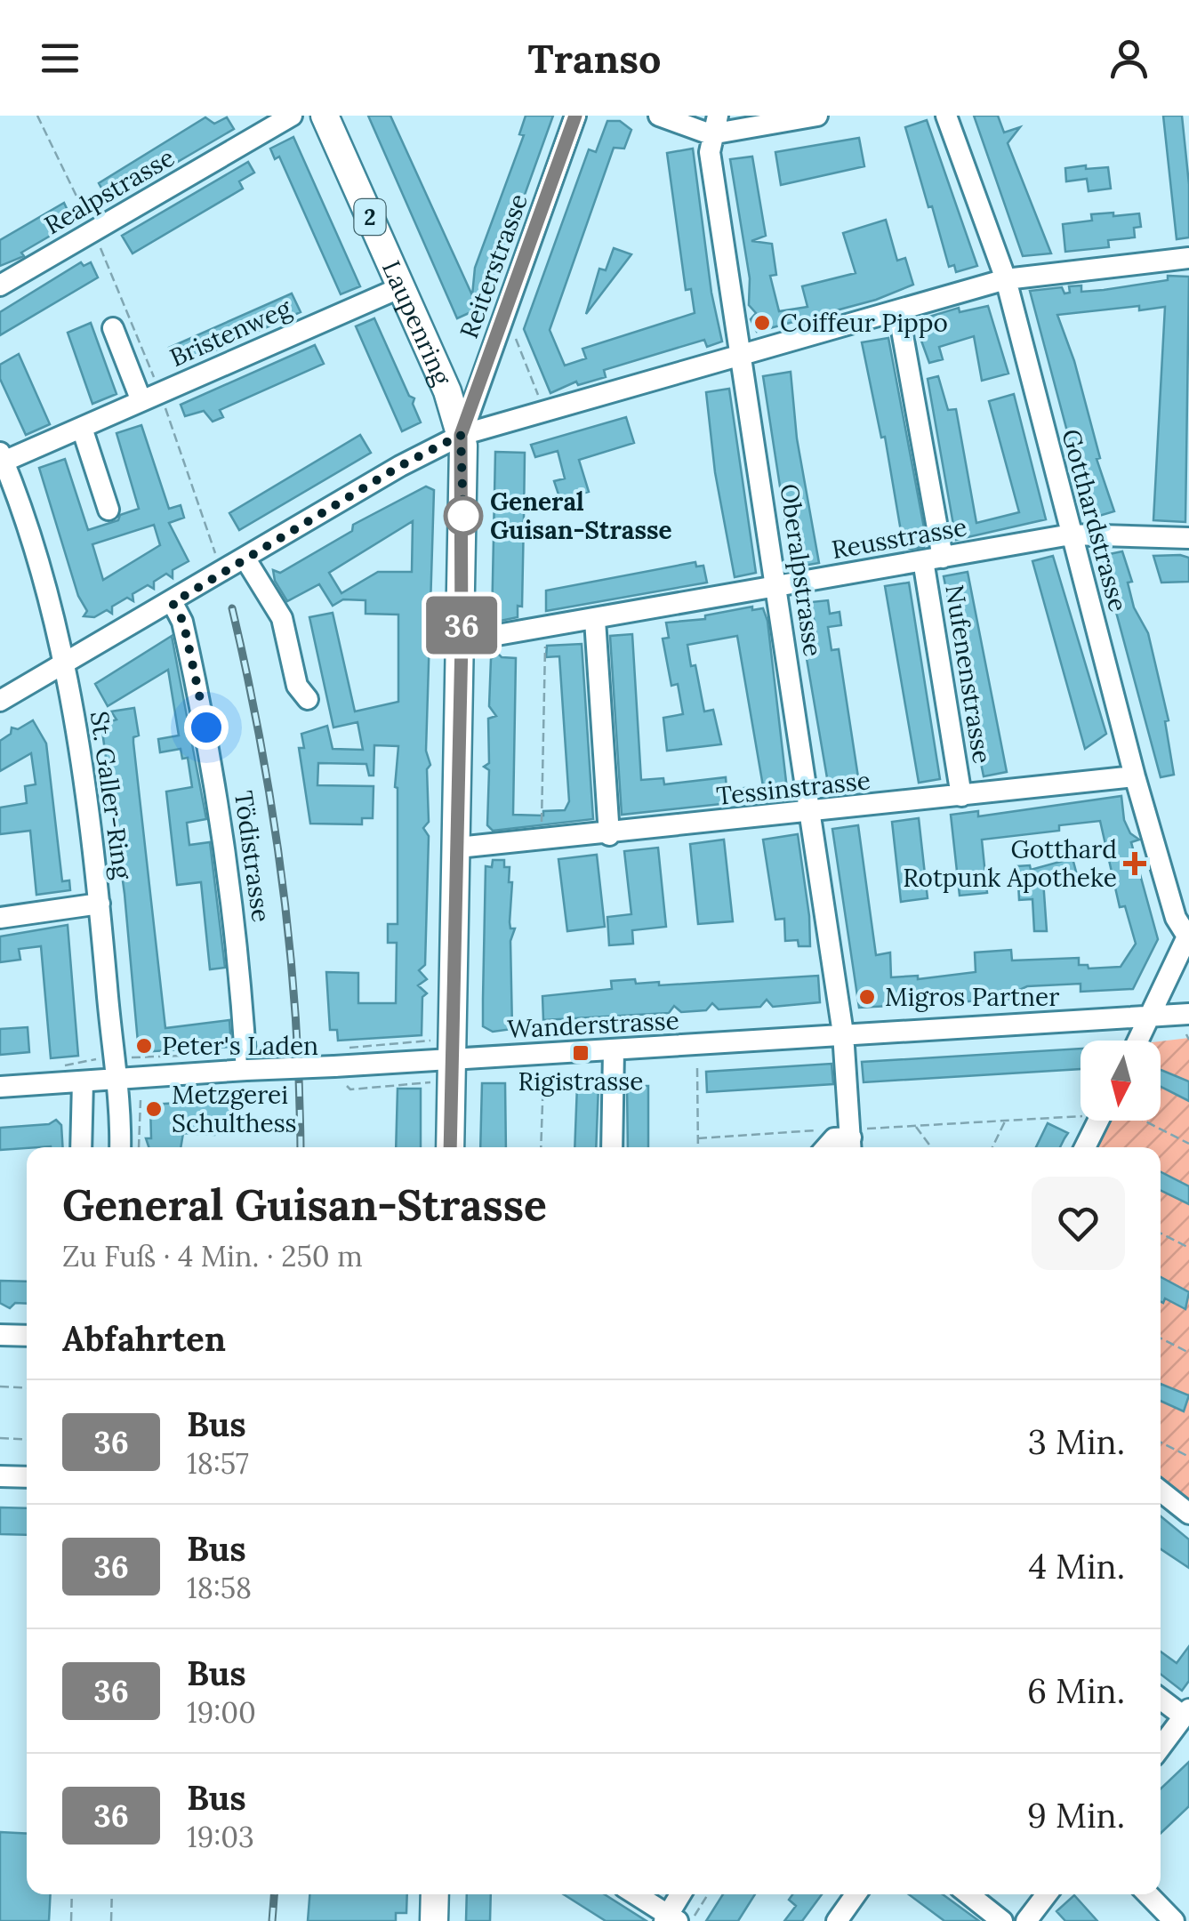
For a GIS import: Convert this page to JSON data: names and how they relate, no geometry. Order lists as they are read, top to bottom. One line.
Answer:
{"streets":{"main road":["2","Laupenring"],"street":["Realpstrasse","Reiterstrasse","Bristenweg","Gotthardstrasse","Reusstrasse","Oberalpstrasse","Nufenenstrasse","Tessinstrasse","St. Galler-Ring","Tödistrasse","Wanderstrasse"]},"crossings":[["2","Reiterstrasse"],["2","Laupenring"],["2","Reusstrasse"],["2","Tessinstrasse"],["2","Wanderstrasse"],["Reiterstrasse","Laupenring"],["Laupenring","Bristenweg"],["Bristenweg","St. Galler-Ring"],["Gotthardstrasse","Reusstrasse"],["Gotthardstrasse","Tessinstrasse"],["Reusstrasse","Oberalpstrasse"],["Reusstrasse","Nufenenstrasse"],["Oberalpstrasse","Tessinstrasse"],["Oberalpstrasse","Wanderstrasse"],["Nufenenstrasse","Tessinstrasse"],["St. Galler-Ring","Wanderstrasse"],["Tödistrasse","Wanderstrasse"]],"places":{"other":["Coiffeur Pippo","General Guisan-Strasse","Migros Partner","Peter's Laden","Metzgerei Schulthess"],"health":["Gotthard Rotpunk Apotheke"],"transit":["Rigistrasse"]},"lines":["bus line 36"],"north":"bottom","page":{"header":"Transo","on_map":"36","heading":[["General Guisan-Strasse","Zu Fuß · 4 Min. · 250 m"],"Abfahrten"],"list":[{"mark":"36","name":"Bus","note":"18:57","value":"3 Min."},{"mark":"36","name":"Bus","note":"18:58","value":"4 Min."},{"mark":"36","name":"Bus","note":"19:00","value":"6 Min."},{"mark":"36","name":"Bus","note":"19:03","value":"9 Min."}]}}
